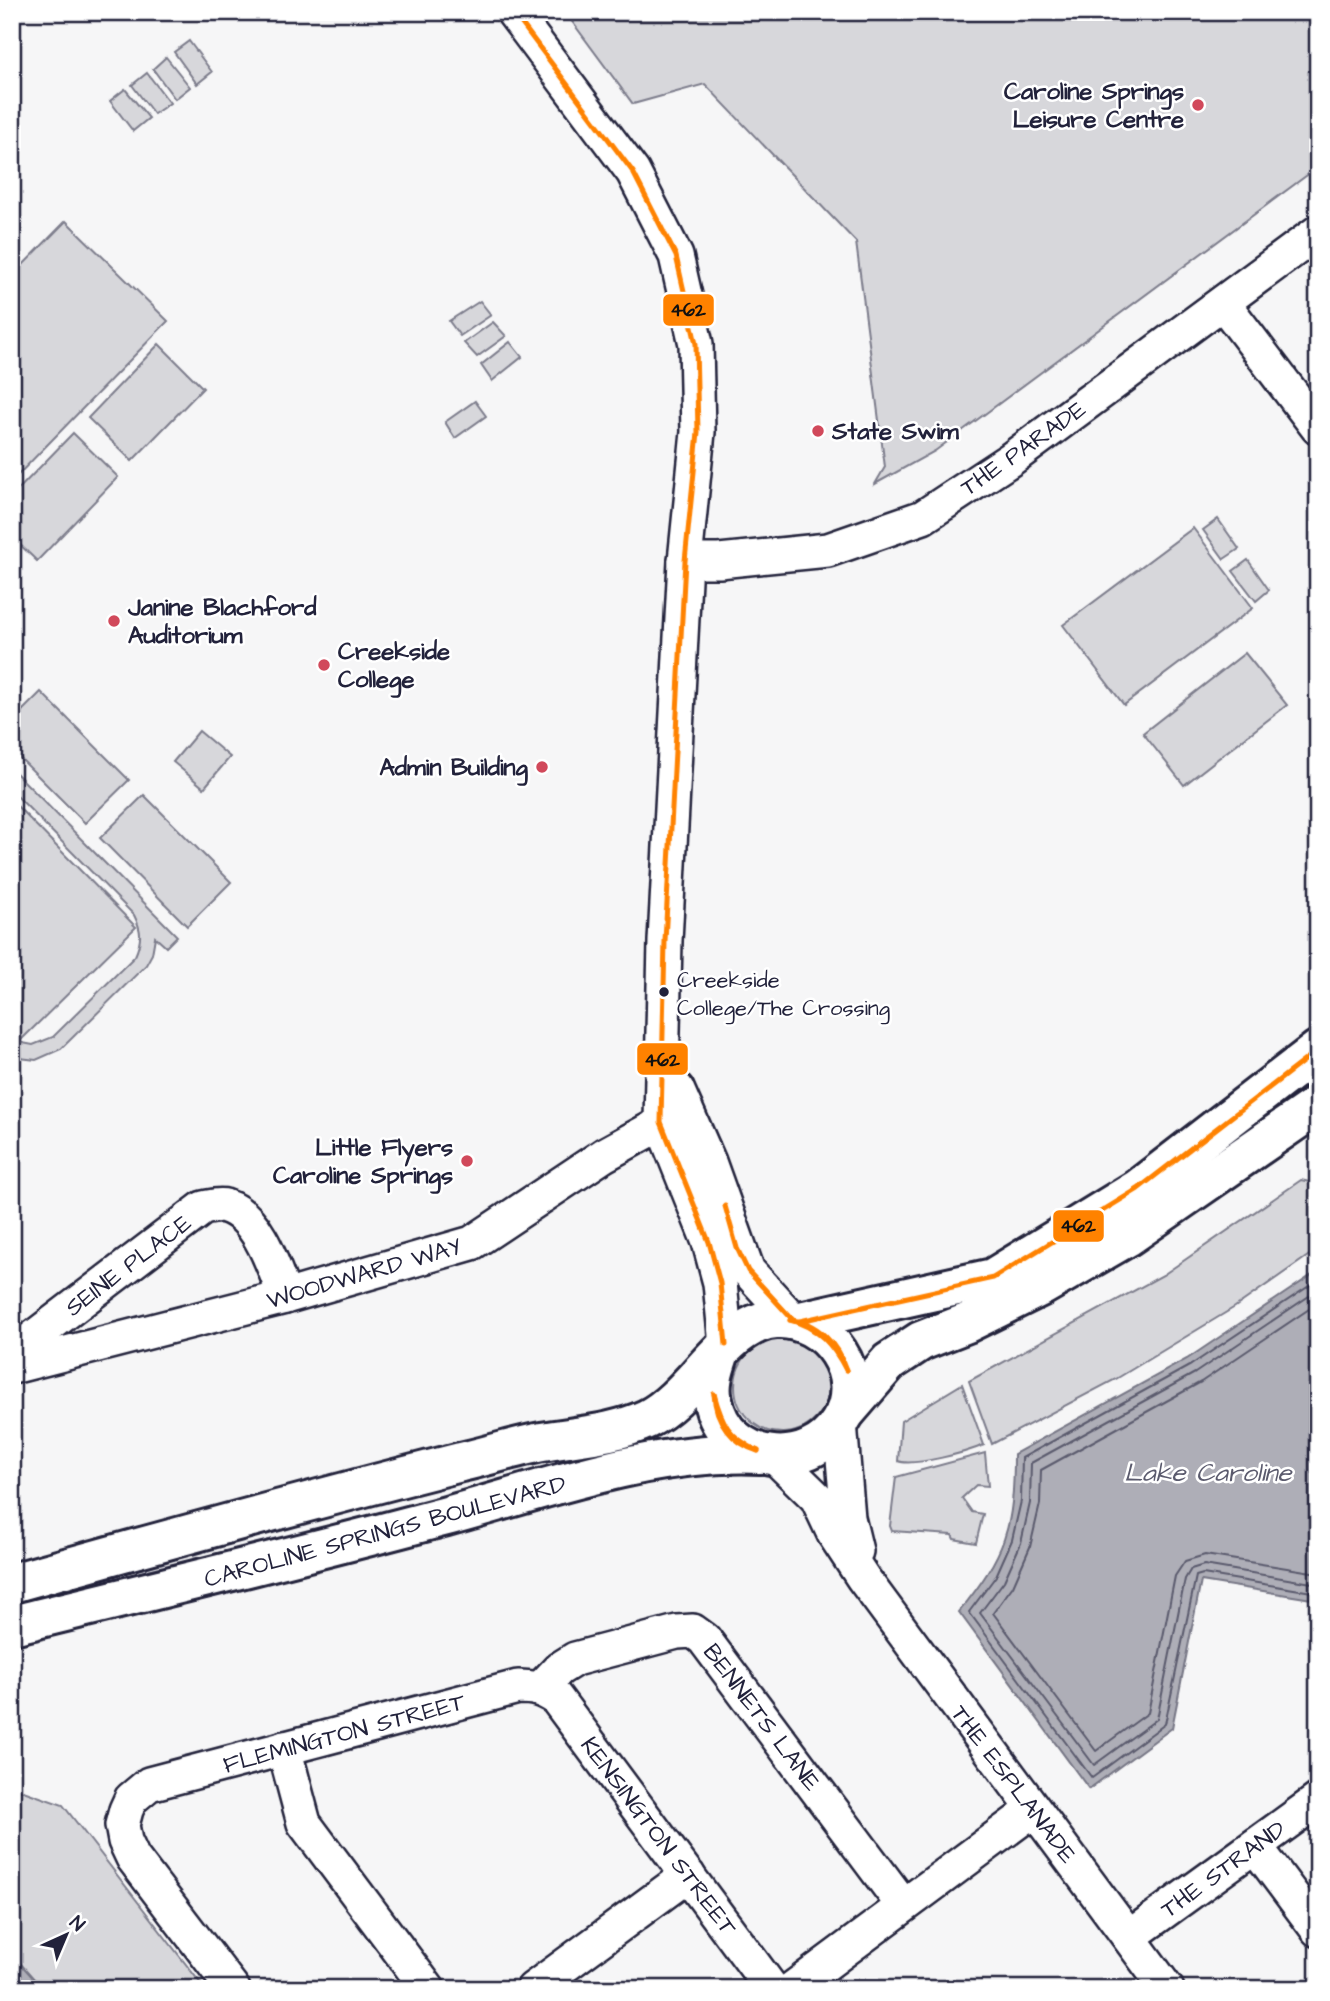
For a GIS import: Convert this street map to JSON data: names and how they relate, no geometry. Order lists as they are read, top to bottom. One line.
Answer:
{"streets":{"main road":["CAROLINE SPRINGS BOULEVARD"],"street":["THE PARADE","SEINE PLACE","WOODWARD WAY","BENNETS LANE","FLEMINGTON STREET","THE ESPLANADE","KENSINGTON STREET","THE STRAND"]},"crossings":[["SEINE PLACE","WOODWARD WAY"],["CAROLINE SPRINGS BOULEVARD","THE ESPLANADE"],["BENNETS LANE","FLEMINGTON STREET"],["BENNETS LANE","KENSINGTON STREET"],["FLEMINGTON STREET","KENSINGTON STREET"],["THE ESPLANADE","THE STRAND"]],"water":["Lake Caroline"],"places":["Caroline Springs Leisure Centre","State Swim","Janine Blachford Auditorium","Creekside College","Admin Building","Creekside College/The Crossing","Little Flyers Caroline Springs"],"lines":["transit line 462"],"north":"top right"}
